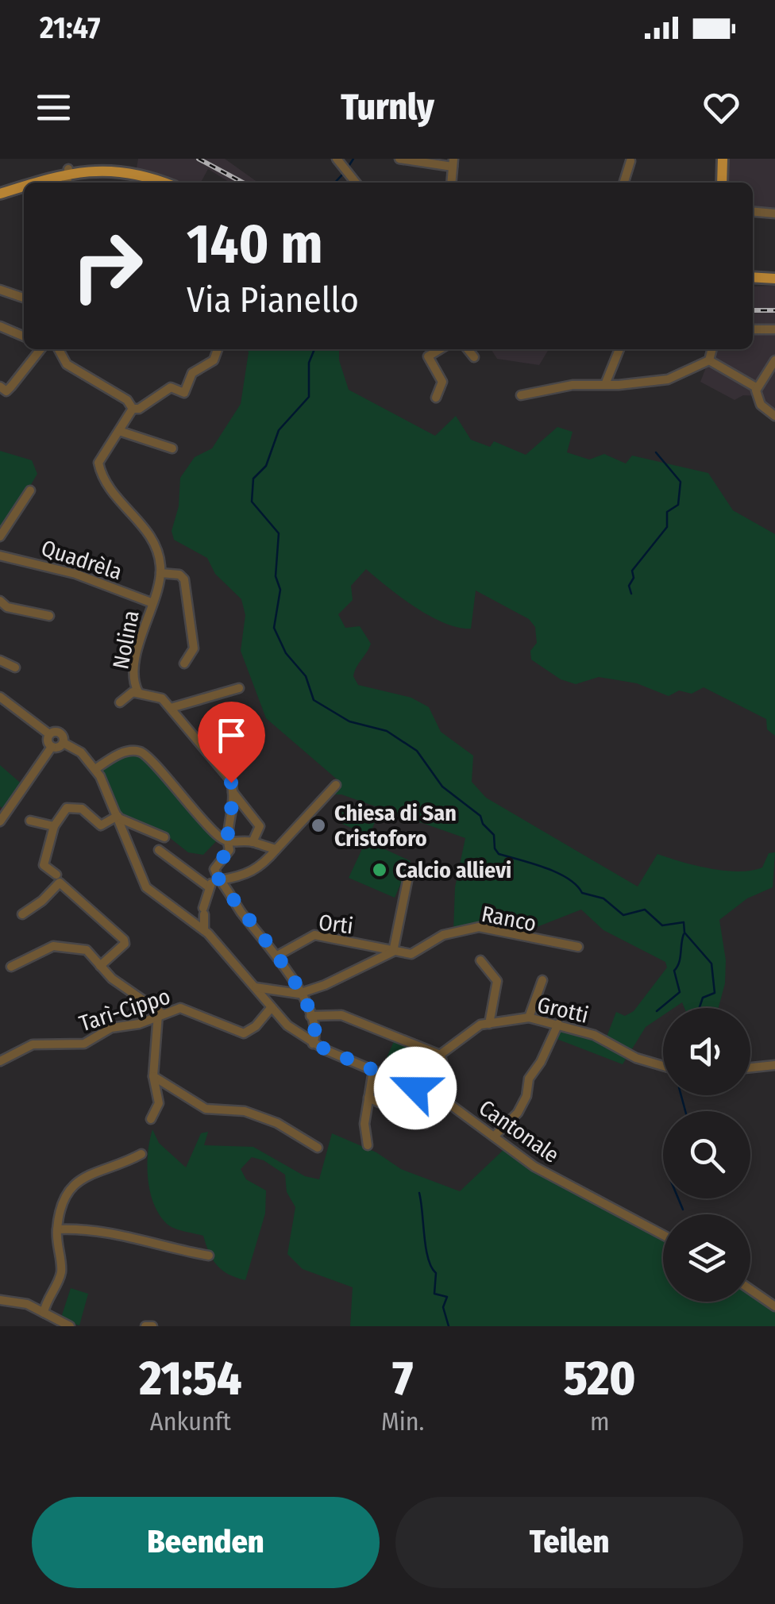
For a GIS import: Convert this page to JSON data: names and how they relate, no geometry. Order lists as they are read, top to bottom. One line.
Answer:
{"streets":{"street":["Quadrèla","Nolina","Ranco","Orti","Tarì-Cippo","Grotti","Cantonale"]},"crossings":[["Quadrèla","Nolina"],["Ranco","Orti"],["Tarì-Cippo","Cantonale"]],"places":["Chiesa di San Cristoforo","Calcio allievi"],"page":{"status":"21:47","header":"Turnly","turn":["140 m","Via Pianello"],"eta":["21:54","Ankunft","7","Min.","520","m"],"buttons":["Beenden","Teilen"]}}
